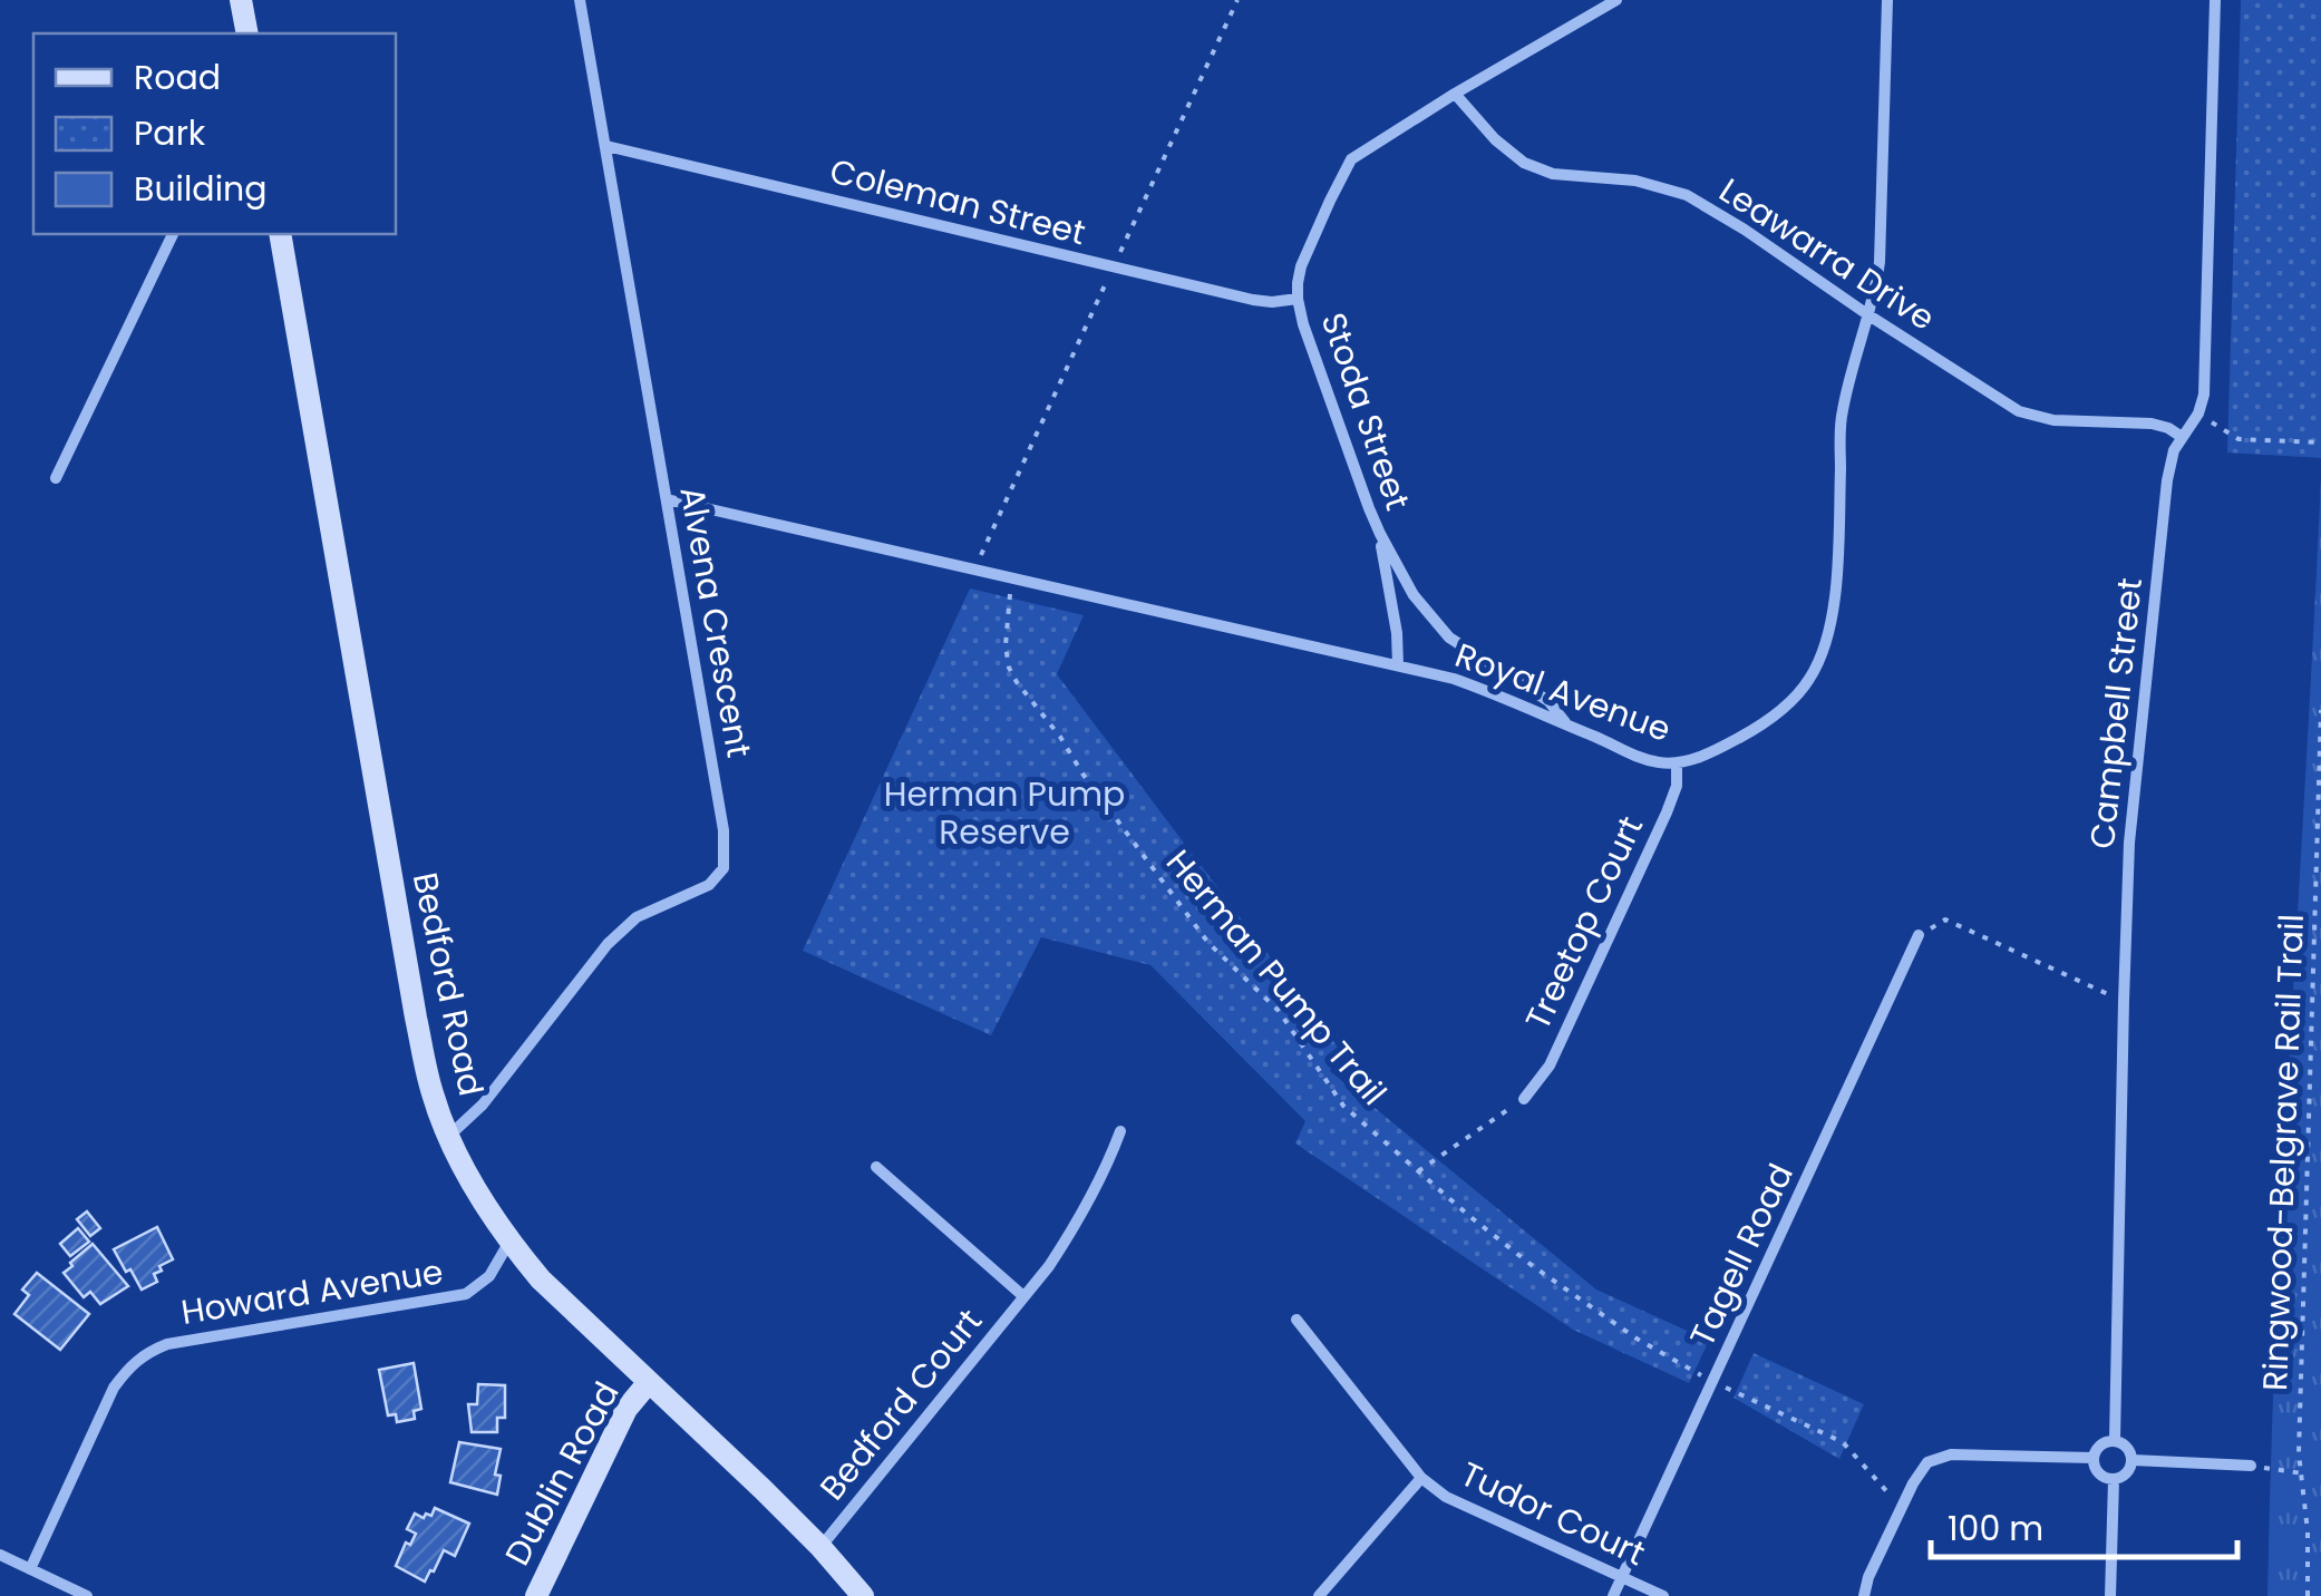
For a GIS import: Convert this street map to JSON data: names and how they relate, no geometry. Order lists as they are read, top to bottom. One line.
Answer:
{"streets":{"main road":["Bedford Road","Dublin Road"],"street":["Coleman Street","Leawarra Drive","Stoda Street","Alvena Crescent","Royal Avenue","Campbell Street","Treetop Court","Tagell Road","Howard Avenue","Bedford Court","Tudor Court"],"path":["Herman Pump Trail","Ringwood-Belgrave Rail Trail"]},"crossings":[["Coleman Street","Stoda Street"],["Coleman Street","Alvena Crescent"],["Leawarra Drive","Stoda Street"],["Leawarra Drive","Royal Avenue"],["Leawarra Drive","Campbell Street"],["Stoda Street","Royal Avenue"],["Alvena Crescent","Royal Avenue"],["Alvena Crescent","Bedford Road"],["Royal Avenue","Treetop Court"],["Royal Avenue","Herman Pump Trail"],["Herman Pump Trail","Tagell Road"],["Bedford Road","Howard Avenue"],["Bedford Road","Bedford Court"],["Bedford Road","Dublin Road"],["Tagell Road","Tudor Court"]],"parks":["Herman Pump Reserve"],"legend":["Road","Park","Building"],"scale_bar":"100 m"}
